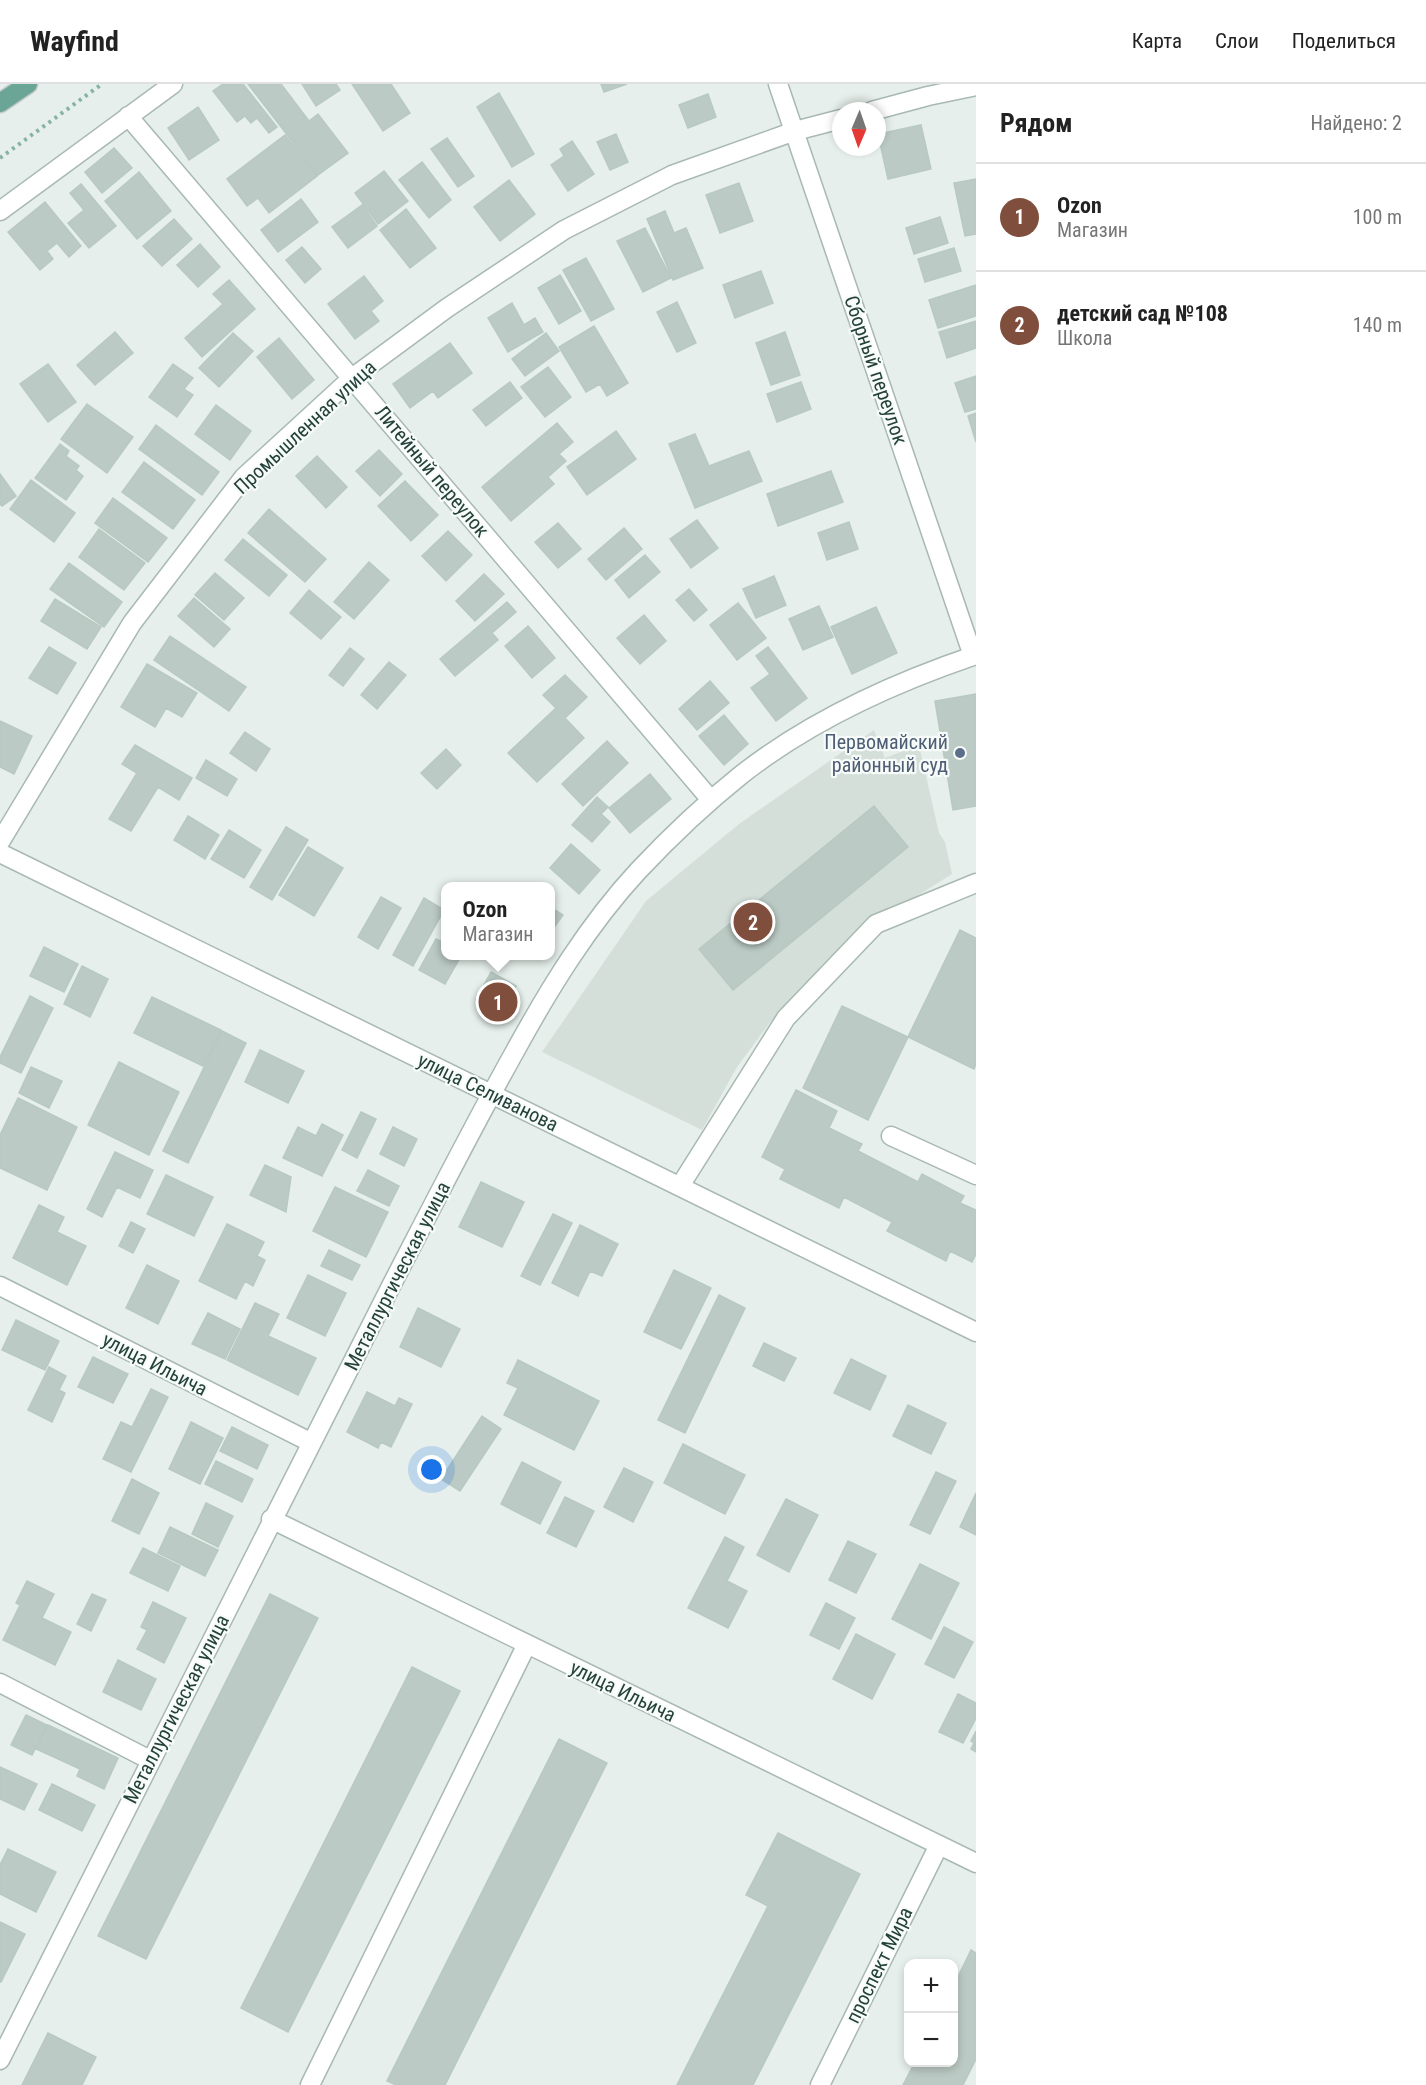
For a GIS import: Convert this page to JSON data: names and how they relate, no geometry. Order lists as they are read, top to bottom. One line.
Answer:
{"streets":{"street":["Сборный переулок","Промышленная улица","Литейный переулок","улица Селиванова","Металлургическая улица","улица Ильича","проспект Мира"]},"crossings":[["Сборный переулок","Промышленная улица"],["Сборный переулок","Металлургическая улица"],["Промышленная улица","Литейный переулок"],["Литейный переулок","Металлургическая улица"],["улица Селиванова","Металлургическая улица"],["Металлургическая улица","улица Ильича"],["улица Ильича","проспект Мира"]],"places":["Первомайский районный суд"],"north":"bottom","page":{"header":"Wayfind","nav":["Карта","Слои","Поделиться"],"heading":["Рядом","Найдено: 2"],"list":[{"mark":"1","name":"Ozon","note":"Магазин","value":"100 m"},{"mark":"2","name":"детский сад №108","note":"Школа","value":"140 m"}],"popup":["Ozon","Магазин"],"pins":["2","1"],"map_buttons":["+","−"]}}
